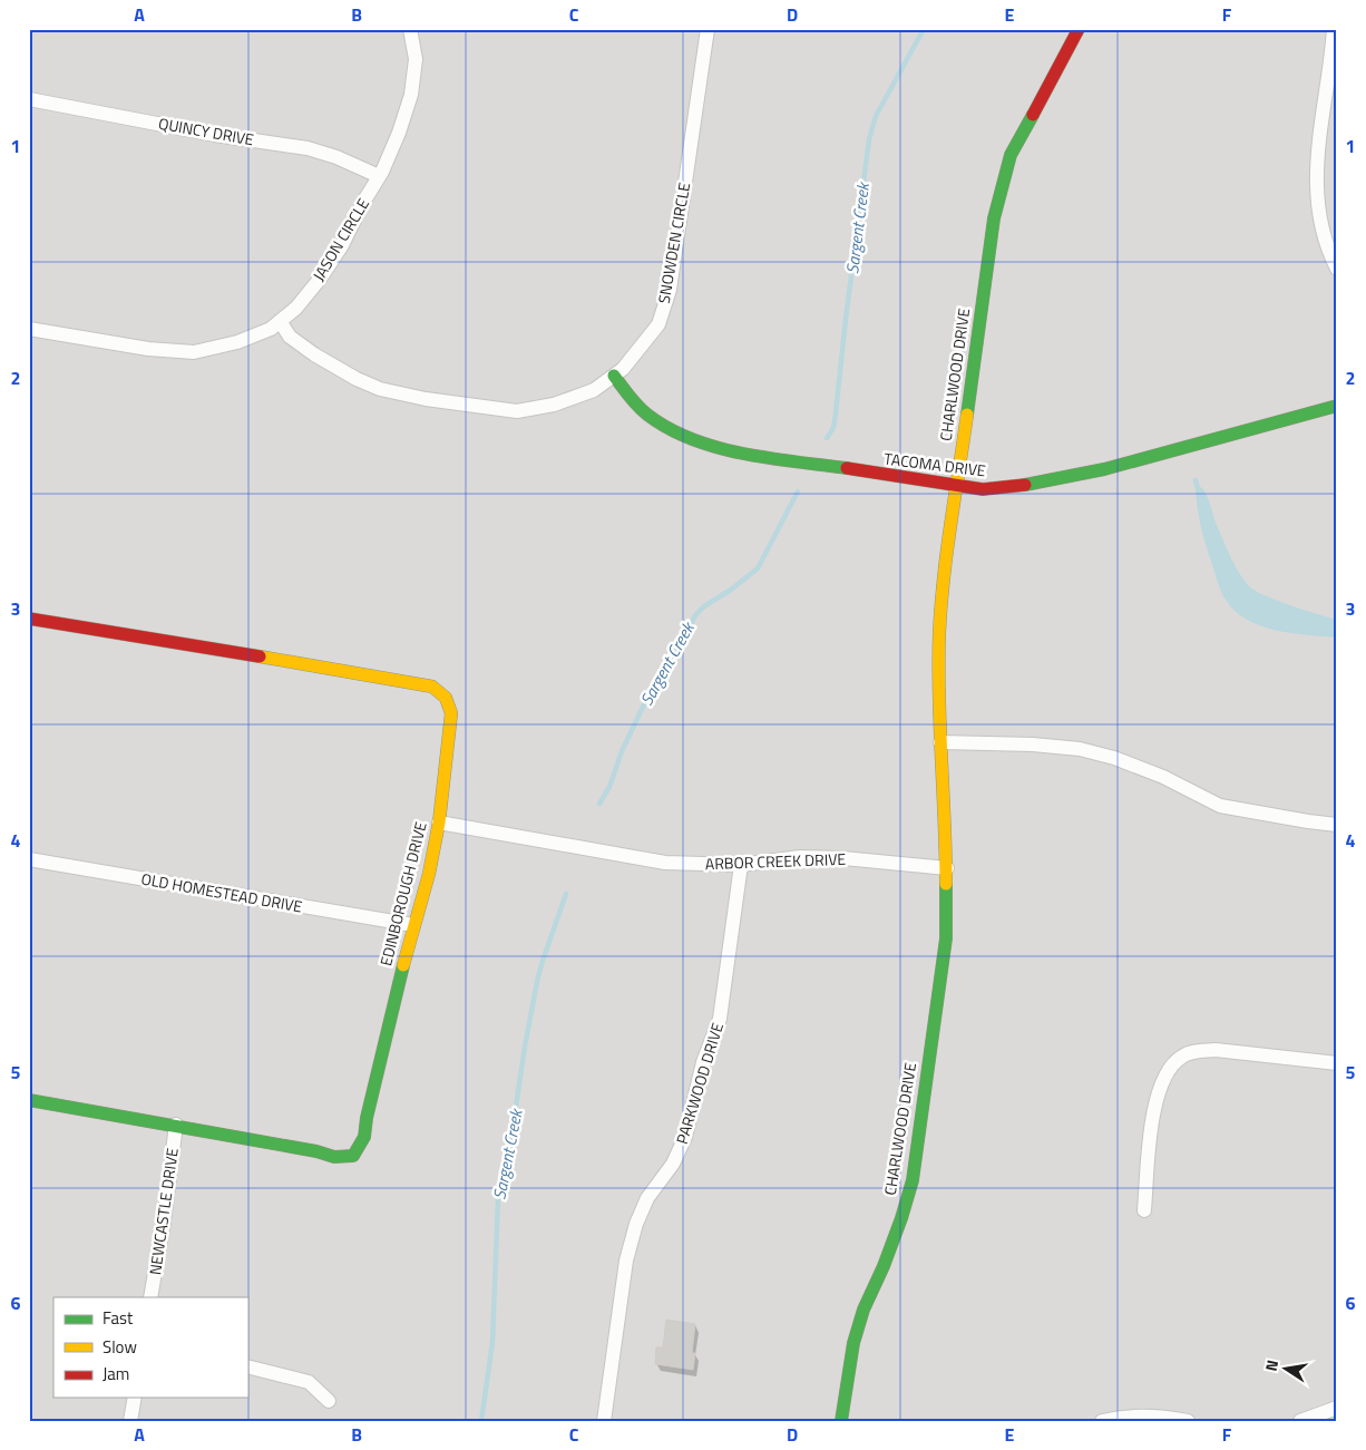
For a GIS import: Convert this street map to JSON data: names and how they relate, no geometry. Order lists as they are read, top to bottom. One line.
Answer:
{"streets":{"street":["QUINCY DRIVE","JASON CIRCLE","SNOWDEN CIRCLE","CHARLWOOD DRIVE","TACOMA DRIVE","ARBOR CREEK DRIVE","OLD HOMESTEAD DRIVE","EDINBOROUGH DRIVE","PARKWOOD DRIVE","NEWCASTLE DRIVE"]},"crossings":[["QUINCY DRIVE","JASON CIRCLE"],["JASON CIRCLE","SNOWDEN CIRCLE"],["SNOWDEN CIRCLE","TACOMA DRIVE"],["CHARLWOOD DRIVE","TACOMA DRIVE"],["CHARLWOOD DRIVE","ARBOR CREEK DRIVE"],["ARBOR CREEK DRIVE","EDINBOROUGH DRIVE"],["ARBOR CREEK DRIVE","PARKWOOD DRIVE"],["OLD HOMESTEAD DRIVE","EDINBOROUGH DRIVE"],["EDINBOROUGH DRIVE","NEWCASTLE DRIVE"]],"water":["Sargent Creek"],"legend":["Fast","Slow","Jam"],"north":"left","grid":{"columns":["A","B","C","D","E","F"],"rows":["1","2","3","4","5","6"]}}
